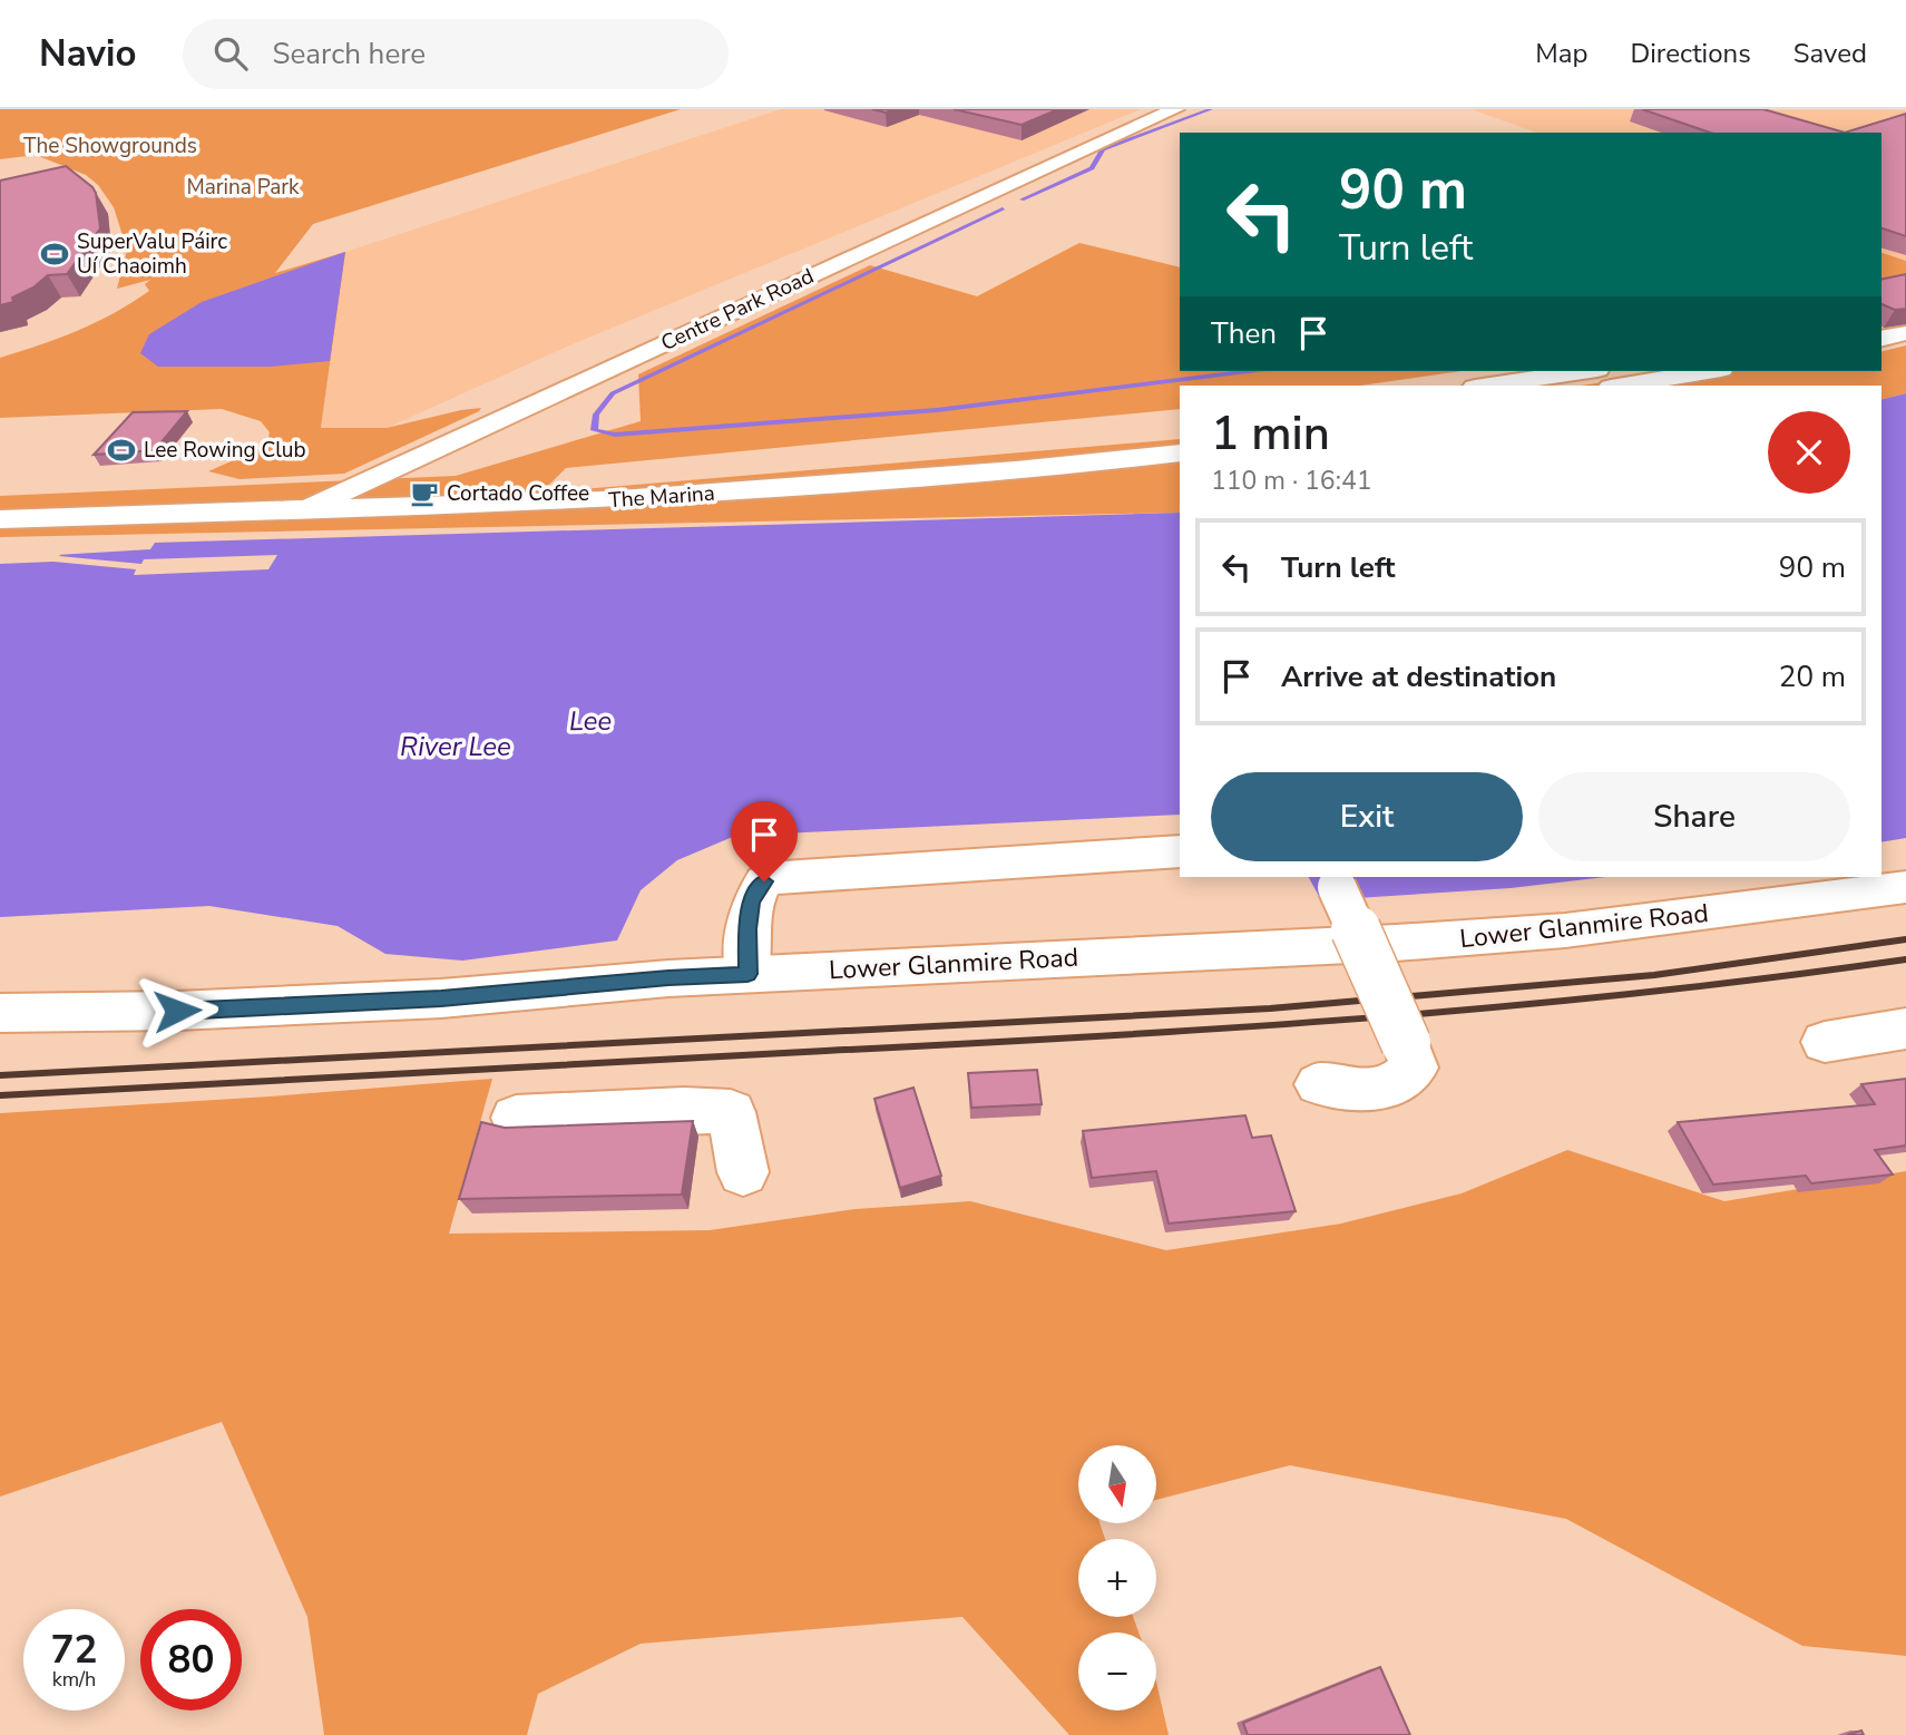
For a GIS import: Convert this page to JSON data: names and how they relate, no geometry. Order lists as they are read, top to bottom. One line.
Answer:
{"streets":{"main road":["Centre Park Road","The Marina","Lower Glanmire Road"]},"crossings":[["Centre Park Road","The Marina"]],"water":["Lee","River Lee"],"parks":["The Showgrounds","Marina Park"],"places":{"sports":["SuperValu Páirc Uí Chaoimh","Lee Rowing Club"],"cafe":["Cortado Coffee"]},"north":"bottom","page":{"header":"Navio","search":"Search here","nav":["Map","Directions","Saved"],"turn":["90 m","Turn left"],"then":"Then","heading":["1 min","110 m · 16:41"],"list":[{"name":"Turn left","value":"90 m"},{"name":"Arrive at destination","value":"20 m"}],"buttons":["Exit","Share"],"map_buttons":["+","−"],"speed":"72 km/h","limit":"80"}}
